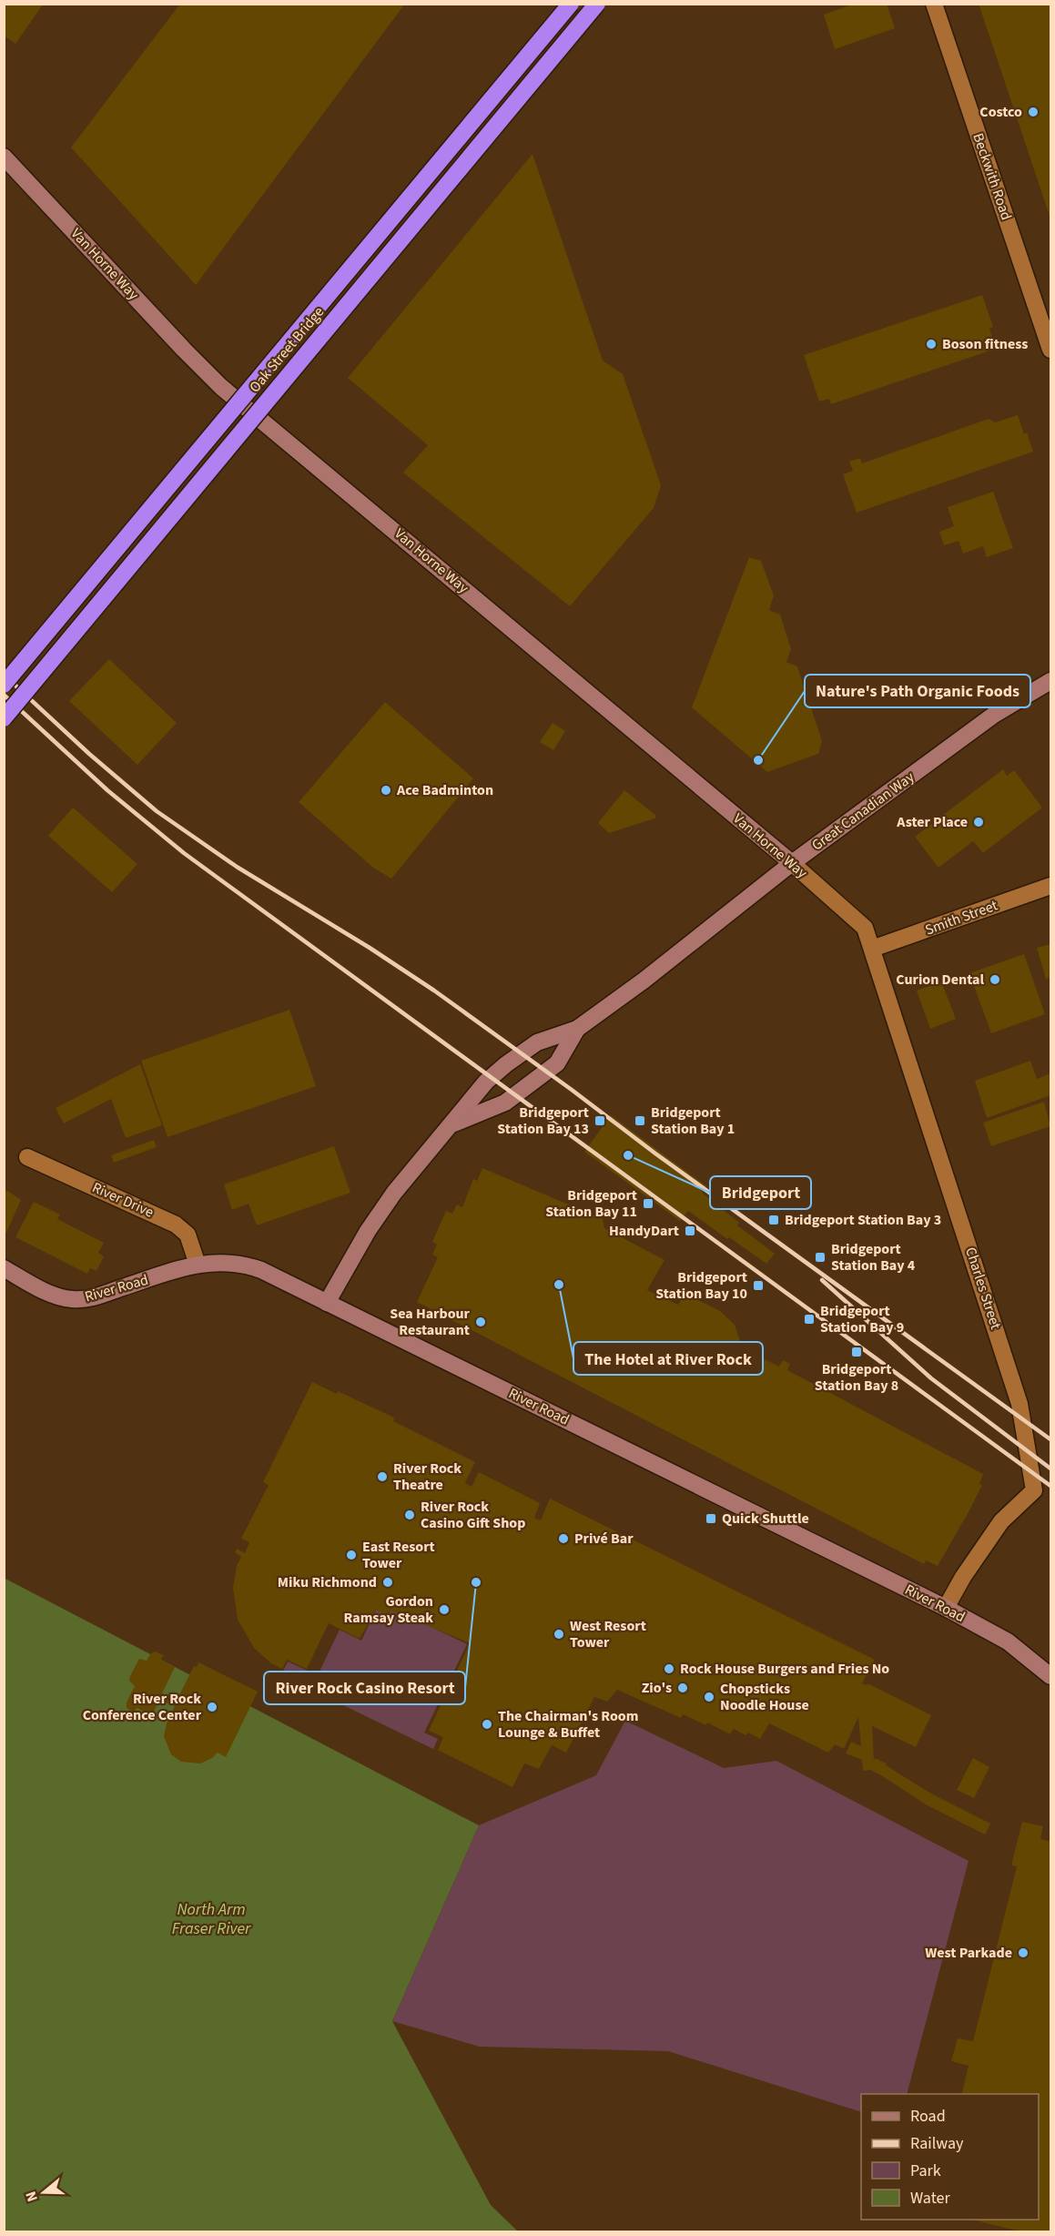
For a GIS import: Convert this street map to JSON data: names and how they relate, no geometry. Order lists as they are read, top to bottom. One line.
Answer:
{"streets":{"highway":["Oak Street Bridge"],"street":["Beckwith Road","Van Horne Way","Great Canadian Way","Smith Street","River Drive","River Road","Charles Street"]},"crossings":[["Van Horne Way","Great Canadian Way"],["Van Horne Way","Smith Street"],["Van Horne Way","Charles Street"],["Great Canadian Way","River Road"],["Smith Street","Charles Street"],["River Drive","River Road"],["River Road","Charles Street"]],"water":["North Arm Fraser River"],"places":{"other":["Costco","Boson fitness","Nature's Path Organic Foods","Ace Badminton","Aster Place","Curion Dental","Bridgeport","The Hotel at River Rock","Sea Harbour Restaurant","River Rock Theatre","River Rock Casino Gift Shop","Privé Bar","East Resort Tower","Miku Richmond","River Rock Casino Resort","Gordon Ramsay Steak","West Resort Tower","Rock House Burgers and Fries No","Zio's","Chopsticks Noodle House","River Rock Conference Center","The Chairman's Room Lounge & Buffet","West Parkade"],"transit":["Bridgeport Station Bay 13","Bridgeport Station Bay 1","Bridgeport Station Bay 11","Bridgeport Station Bay 3","HandyDart","Bridgeport Station Bay 4","Bridgeport Station Bay 10","Bridgeport Station Bay 9","Bridgeport Station Bay 8","Quick Shuttle"]},"legend":["Road","Railway","Park","Water"],"north":"left"}
